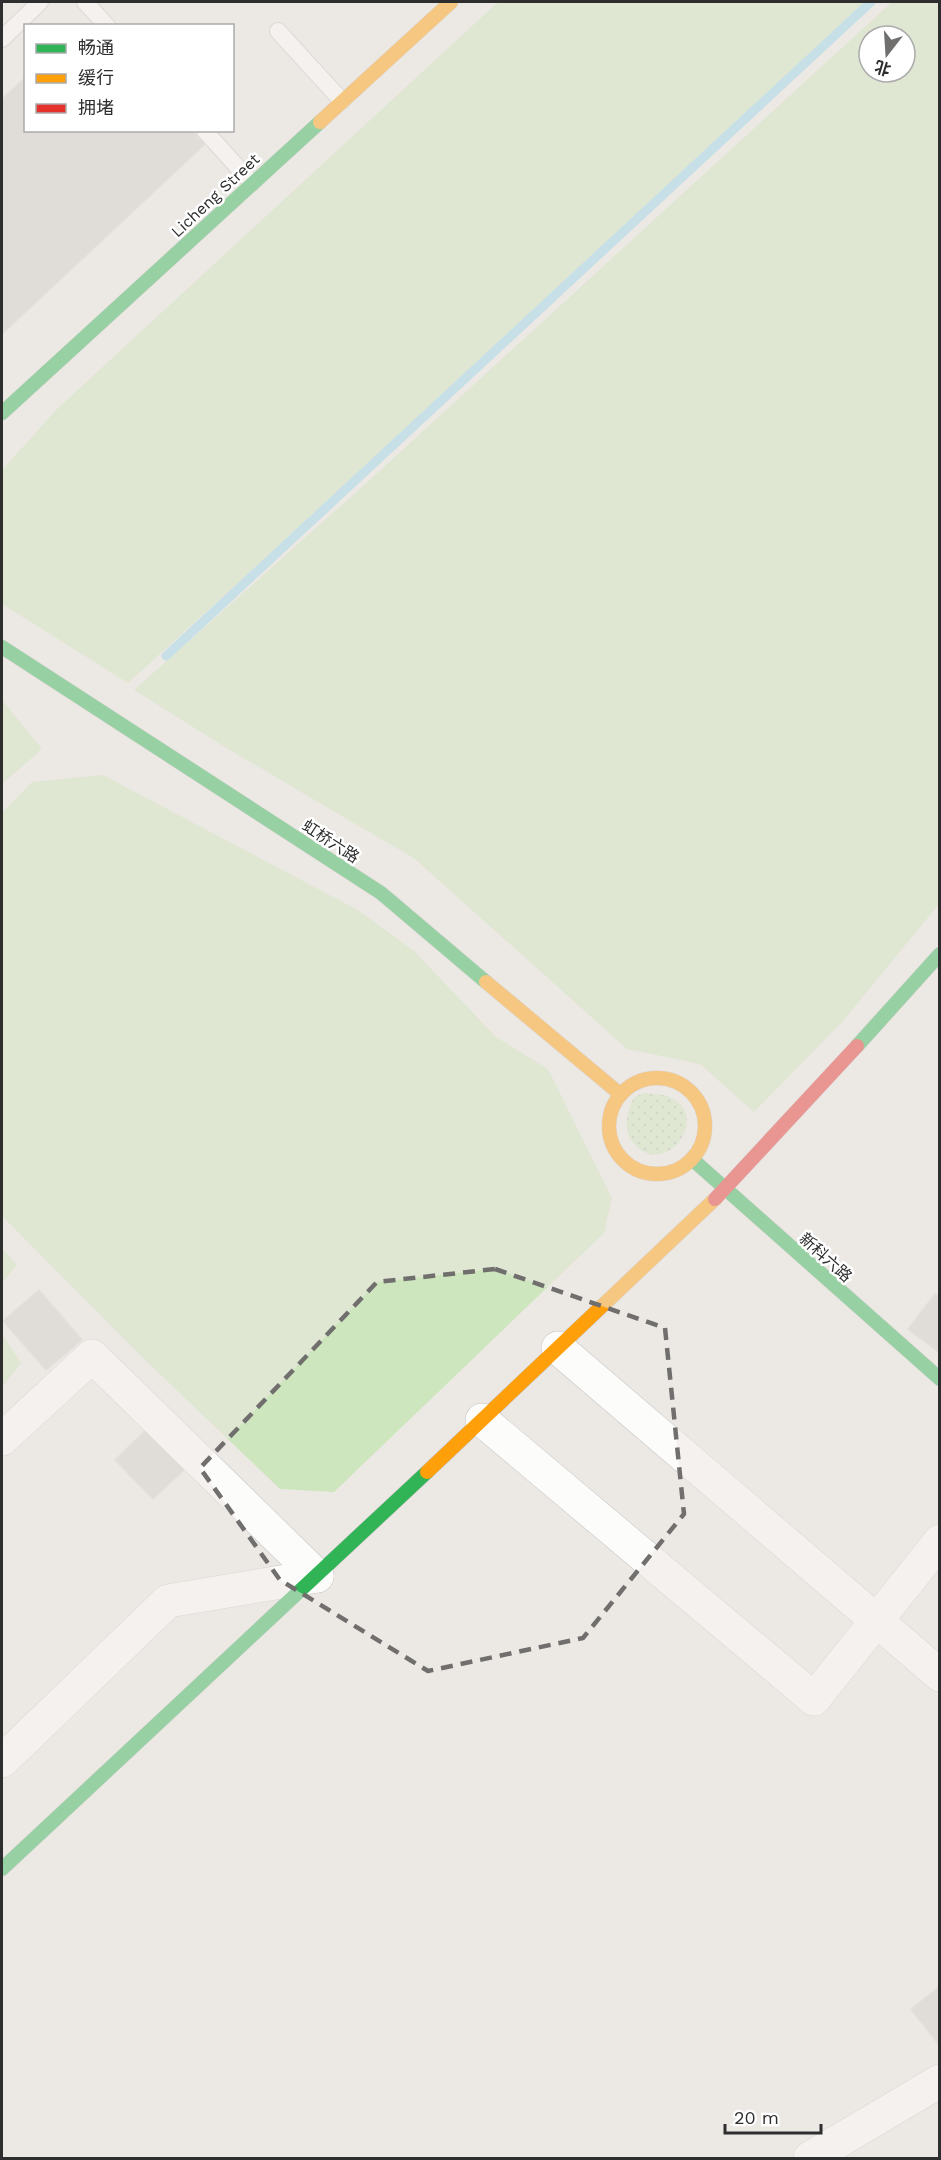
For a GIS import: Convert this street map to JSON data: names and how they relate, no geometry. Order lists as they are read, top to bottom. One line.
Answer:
{"streets":{"street":["Licheng Street","虹桥六路","新科六路"]},"crossings":[["虹桥六路","新科六路"]],"legend":["畅通","缓行","拥堵"],"scale_bar":"20 m","north":"bottom"}
